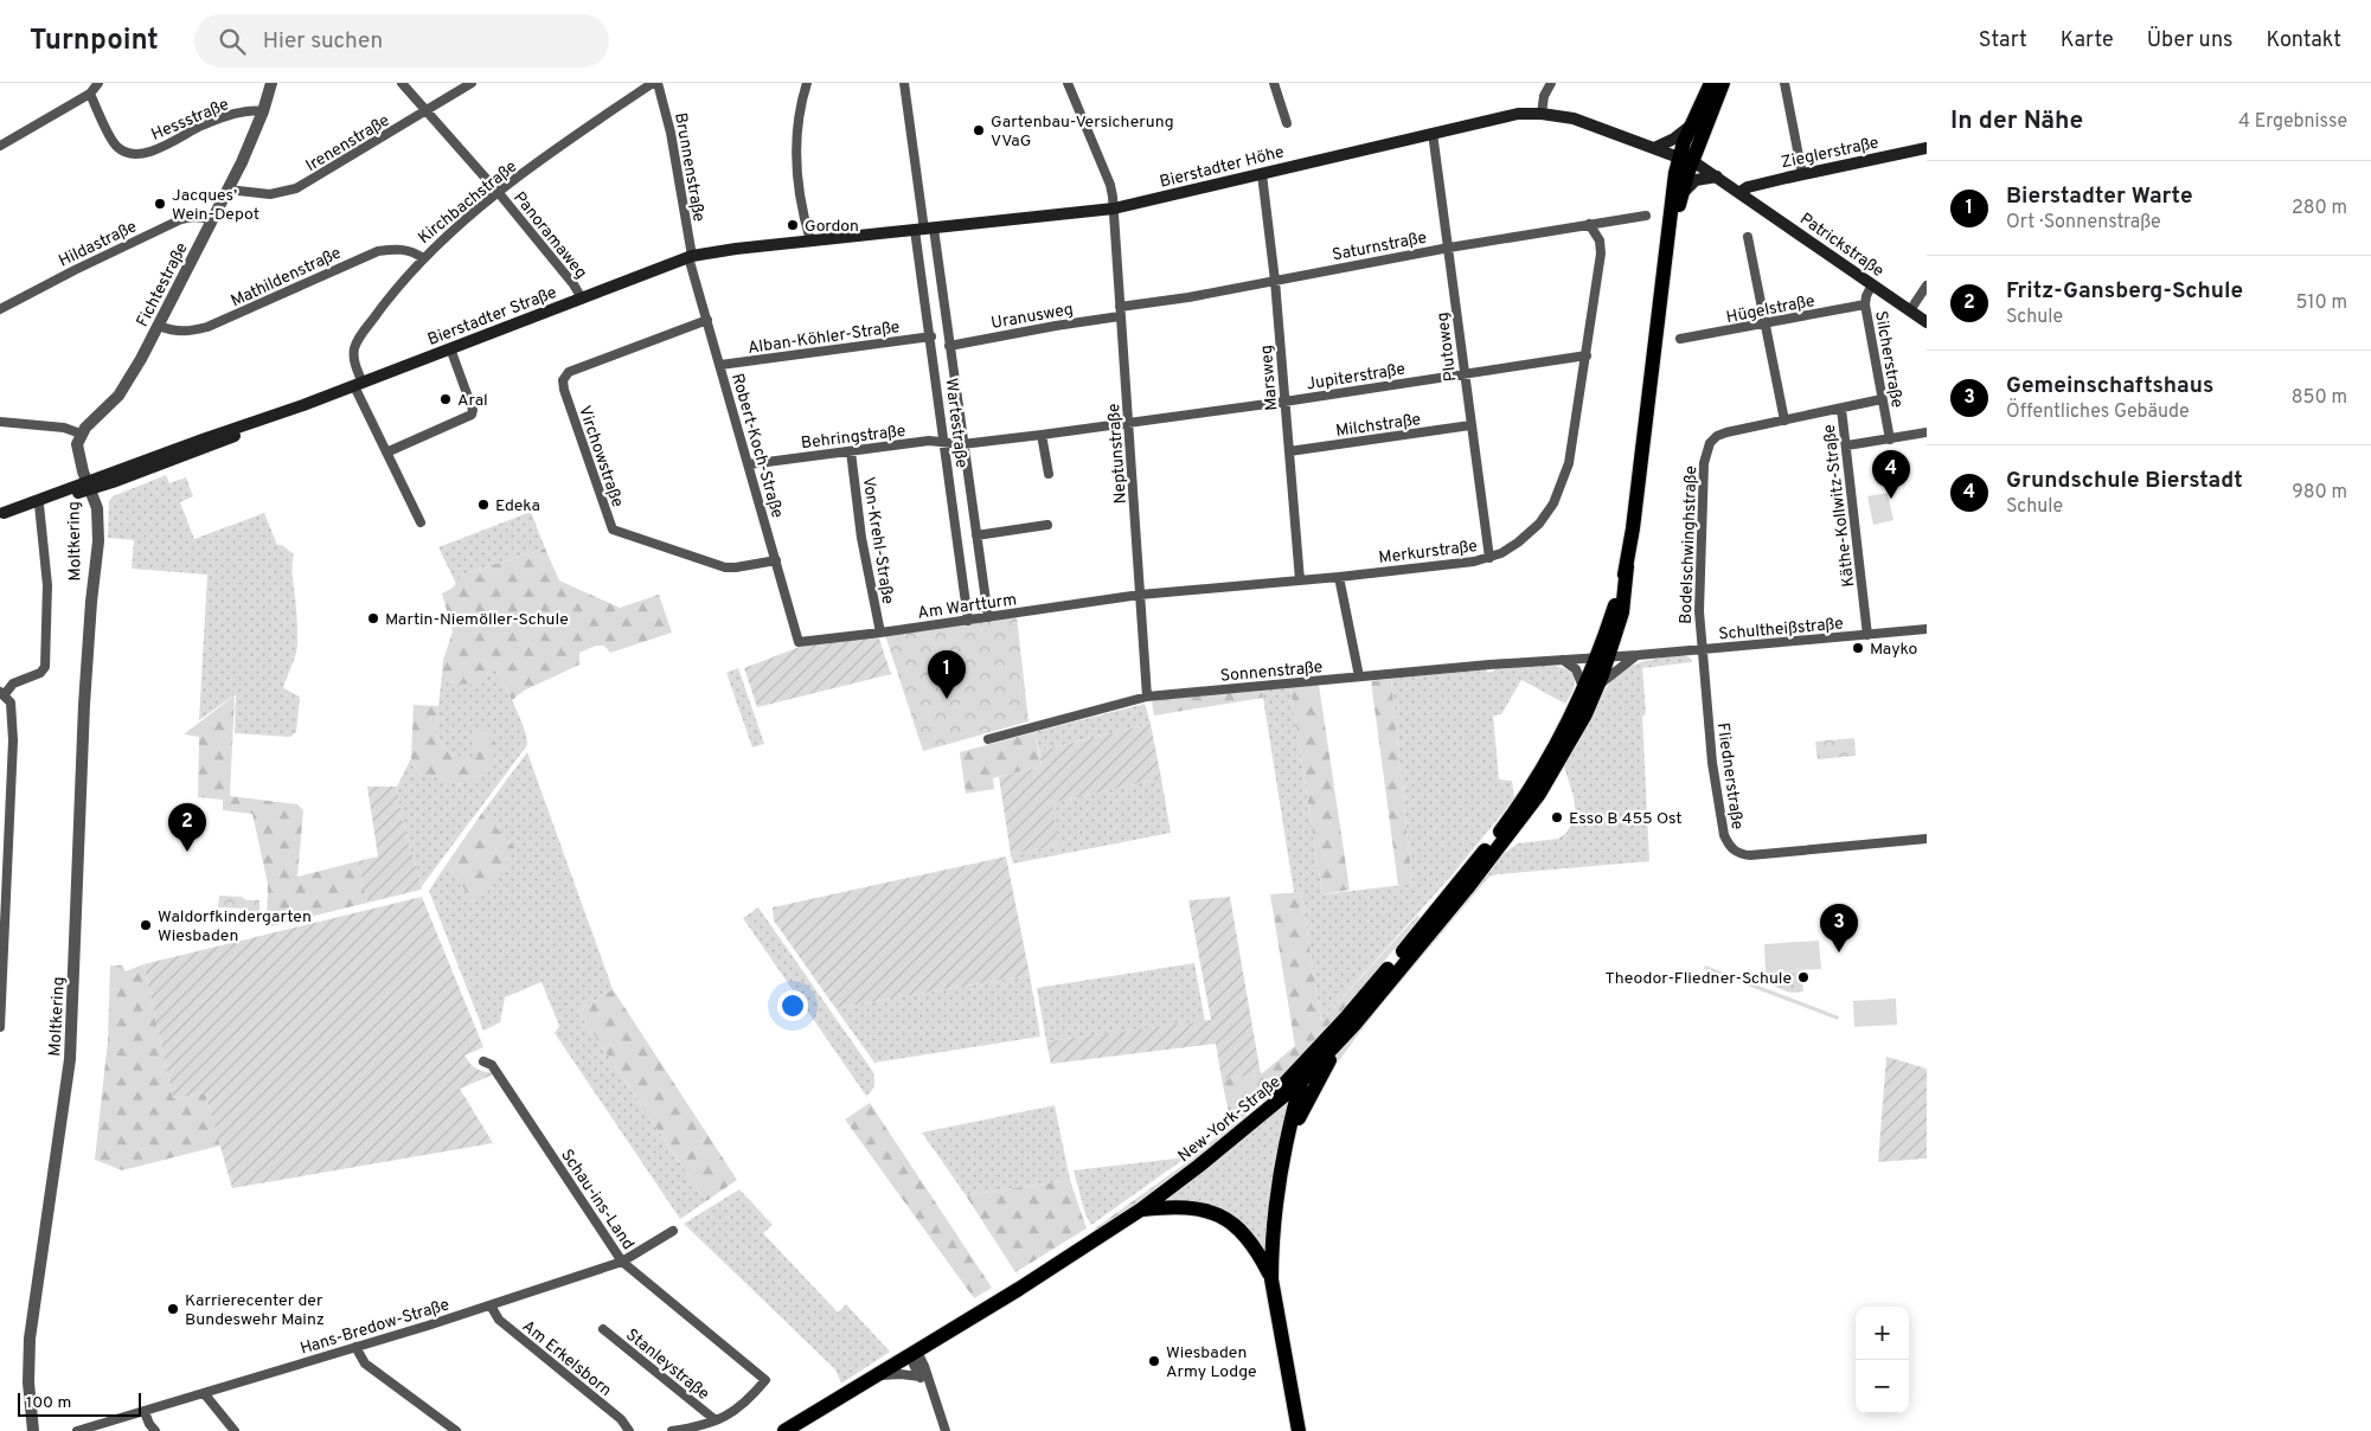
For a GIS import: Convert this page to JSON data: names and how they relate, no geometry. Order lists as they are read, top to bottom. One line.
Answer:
{"streets":{"main road":["Zieglerstraße","Bierstadter Höhe","Patrickstraße","Bierstadter Straße","New-York-Straße"],"street":["Hessstraße","Irenenstraße","Brunnenstraße","Kirchbachstraße","Panoramaweg","Hildastraße","Saturnstraße","Mathildenstraße","Fichtestraße","Hügelstraße","Uranusweg","Alban-Köhler-Straße","Plutoweg","Silcherstraße","Jupiterstraße","Marsweg","Wartestraße","Milchstraße","Behringstraße","Robert-Koch-Straße","Neptunstraße","Virchowstraße","Käthe-Kollwitz-Straße","Von-Krehl-Straße","Moltkering","Bodelschwinghstraße","Merkurstraße","Am Wartturm","Schultheißstraße","Sonnenstraße","Fliednerstraße","Schau-ins-Land","Hans-Bredow-Straße","Am Erkelsborn","Stanleystraße"]},"crossings":[["Hessstraße","Fichtestraße"],["Irenenstraße","Panoramaweg"],["Irenenstraße","Fichtestraße"],["Zieglerstraße","Bierstadter Höhe"],["Zieglerstraße","Patrickstraße"],["Bierstadter Höhe","Brunnenstraße"],["Bierstadter Höhe","Patrickstraße"],["Bierstadter Höhe","Bierstadter Straße"],["Bierstadter Höhe","Plutoweg"],["Bierstadter Höhe","Marsweg"],["Bierstadter Höhe","Wartestraße"],["Bierstadter Höhe","Robert-Koch-Straße"],["Bierstadter Höhe","Neptunstraße"],["Brunnenstraße","Kirchbachstraße"],["Brunnenstraße","Bierstadter Straße"],["Brunnenstraße","Robert-Koch-Straße"],["Kirchbachstraße","Panoramaweg"],["Kirchbachstraße","Mathildenstraße"],["Kirchbachstraße","Bierstadter Straße"],["Panoramaweg","Bierstadter Straße"],["Hildastraße","Fichtestraße"],["Patrickstraße","Silcherstraße"],["Saturnstraße","Uranusweg"],["Saturnstraße","Plutoweg"],["Saturnstraße","Marsweg"],["Saturnstraße","Neptunstraße"],["Saturnstraße","Merkurstraße"],["Mathildenstraße","Fichtestraße"],["Hügelstraße","Silcherstraße"],["Bierstadter Straße","Robert-Koch-Straße"],["Bierstadter Straße","Moltkering"],["Uranusweg","Wartestraße"],["Uranusweg","Neptunstraße"],["Alban-Köhler-Straße","Wartestraße"],["Alban-Köhler-Straße","Robert-Koch-Straße"],["Plutoweg","Jupiterstraße"],["Plutoweg","Milchstraße"],["Plutoweg","Merkurstraße"],["Silcherstraße","Bodelschwinghstraße"],["Jupiterstraße","Marsweg"],["Jupiterstraße","Behringstraße"],["Jupiterstraße","Neptunstraße"],["Jupiterstraße","Merkurstraße"],["Marsweg","Milchstraße"],["Marsweg","Merkurstraße"],["Wartestraße","Behringstraße"],["Wartestraße","Am Wartturm"],["Behringstraße","Robert-Koch-Straße"],["Behringstraße","Von-Krehl-Straße"],["Robert-Koch-Straße","Virchowstraße"],["Robert-Koch-Straße","Am Wartturm"],["Neptunstraße","Merkurstraße"],["Neptunstraße","Am Wartturm"],["Neptunstraße","Sonnenstraße"],["Käthe-Kollwitz-Straße","Bodelschwinghstraße"],["Käthe-Kollwitz-Straße","Schultheißstraße"],["Von-Krehl-Straße","Am Wartturm"],["Bodelschwinghstraße","Schultheißstraße"],["Bodelschwinghstraße","Fliednerstraße"],["Merkurstraße","Am Wartturm"],["Schultheißstraße","Sonnenstraße"],["Schultheißstraße","Fliednerstraße"],["Schau-ins-Land","Hans-Bredow-Straße"],["Schau-ins-Land","Stanleystraße"],["Hans-Bredow-Straße","Am Erkelsborn"]],"places":["Gartenbau-Versicherung VVaG","Jacques’ Wein-Depot","Gordon","Aral","Edeka","Martin-Niemöller-Schule","Mayko","Esso B 455 Ost","Waldorfkindergarten Wiesbaden","Theodor-Fliedner-Schule","Karrierecenter der Bundeswehr Mainz","Wiesbaden Army Lodge"],"scale_bar":"100 m","page":{"header":"Turnpoint","search":"Hier suchen","nav":["Start","Karte","Über uns","Kontakt"],"heading":["In der Nähe","4 Ergebnisse"],"list":[{"mark":"1","name":"Bierstadter Warte","note":"Ort · Sonnenstraße","value":"280 m"},{"mark":"2","name":"Fritz-Gansberg-Schule","note":"Schule","value":"510 m"},{"mark":"3","name":"Gemeinschaftshaus","note":"Öffentliches Gebäude","value":"850 m"},{"mark":"4","name":"Grundschule Bierstadt","note":"Schule","value":"980 m"}],"pins":["4","1","2","3"],"map_buttons":["+","−"],"scale":"100 m"}}
